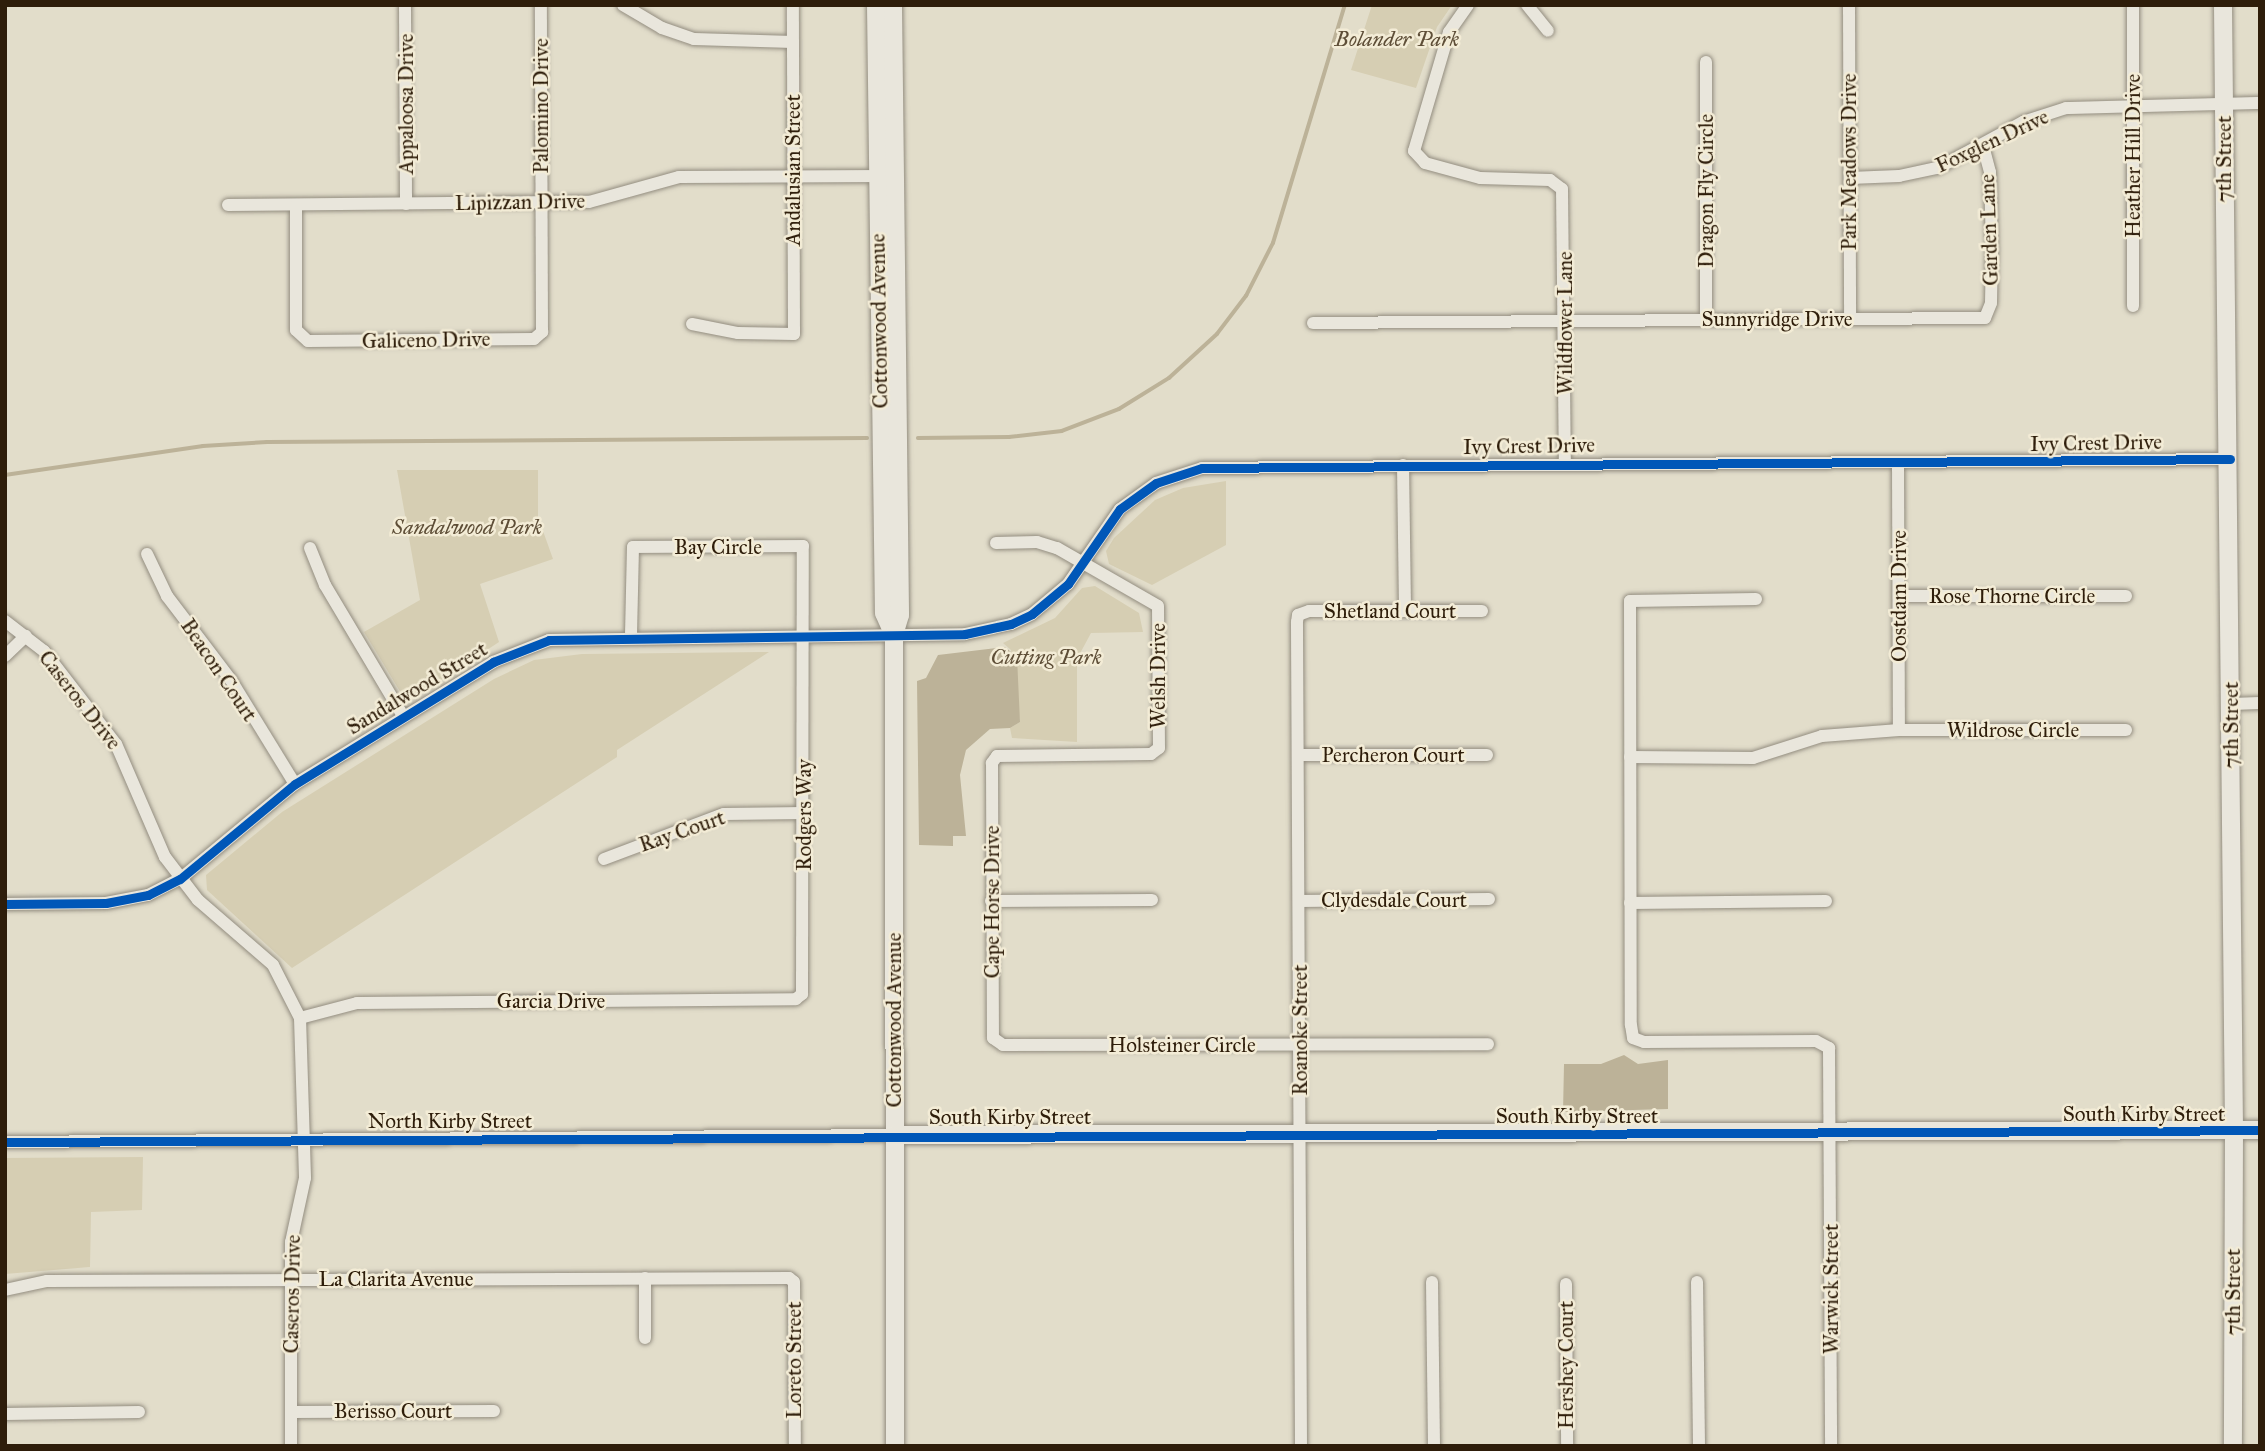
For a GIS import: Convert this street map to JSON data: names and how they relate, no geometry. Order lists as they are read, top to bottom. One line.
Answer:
{"streets":{"street":["Appaloosa Drive","Palomino Drive","Foxglen Drive","Heather Hill Drive","7th Street","Park Meadows Drive","Andalusian Street","Dragon Fly Circle","Lipizzan Drive","Garden Lane","Sunnyridge Drive","Cottonwood Avenue","Wildflower Lane","Galiceno Drive","Ivy Crest Drive","Bay Circle","Oostdam Drive","Rose Thorne Circle","Shetland Court","Beacon Court","Welsh Drive","Sandalwood Street","Caseros Drive","Wildrose Circle","Percheron Court","Rodgers Way","Ray Court","Clydesdale Court","Cape Horse Drive","Garcia Drive","Roanoke Street","Holsteiner Circle","South Kirby Street","North Kirby Street","La Clarita Avenue","Warwick Street","Loreto Street","Hershey Court","Berisso Court"]},"crossings":[["Appaloosa Drive","Lipizzan Drive"],["Palomino Drive","Lipizzan Drive"],["Palomino Drive","Galiceno Drive"],["Foxglen Drive","Heather Hill Drive"],["Foxglen Drive","7th Street"],["Foxglen Drive","Park Meadows Drive"],["Foxglen Drive","Garden Lane"],["7th Street","Ivy Crest Drive"],["7th Street","South Kirby Street"],["Park Meadows Drive","Sunnyridge Drive"],["Andalusian Street","Lipizzan Drive"],["Dragon Fly Circle","Sunnyridge Drive"],["Lipizzan Drive","Cottonwood Avenue"],["Lipizzan Drive","Galiceno Drive"],["Garden Lane","Sunnyridge Drive"],["Sunnyridge Drive","Wildflower Lane"],["Cottonwood Avenue","Ivy Crest Drive"],["Cottonwood Avenue","Sandalwood Street"],["Cottonwood Avenue","South Kirby Street"],["Cottonwood Avenue","North Kirby Street"],["Wildflower Lane","Ivy Crest Drive"],["Ivy Crest Drive","Oostdam Drive"],["Ivy Crest Drive","Welsh Drive"],["Ivy Crest Drive","Sandalwood Street"],["Bay Circle","Sandalwood Street"],["Bay Circle","Rodgers Way"],["Oostdam Drive","Rose Thorne Circle"],["Oostdam Drive","Wildrose Circle"],["Shetland Court","Roanoke Street"],["Beacon Court","Sandalwood Street"],["Welsh Drive","Cape Horse Drive"],["Sandalwood Street","Caseros Drive"],["Sandalwood Street","Rodgers Way"],["Caseros Drive","Garcia Drive"],["Caseros Drive","North Kirby Street"],["Caseros Drive","La Clarita Avenue"],["Caseros Drive","Berisso Court"],["Percheron Court","Roanoke Street"],["Rodgers Way","Ray Court"],["Rodgers Way","Garcia Drive"],["Clydesdale Court","Roanoke Street"],["Cape Horse Drive","Holsteiner Circle"],["Roanoke Street","Holsteiner Circle"],["Roanoke Street","South Kirby Street"],["South Kirby Street","North Kirby Street"],["South Kirby Street","Warwick Street"],["La Clarita Avenue","Loreto Street"]],"parks":["Bolander Park","Sandalwood Park","Cutting Park"]}
